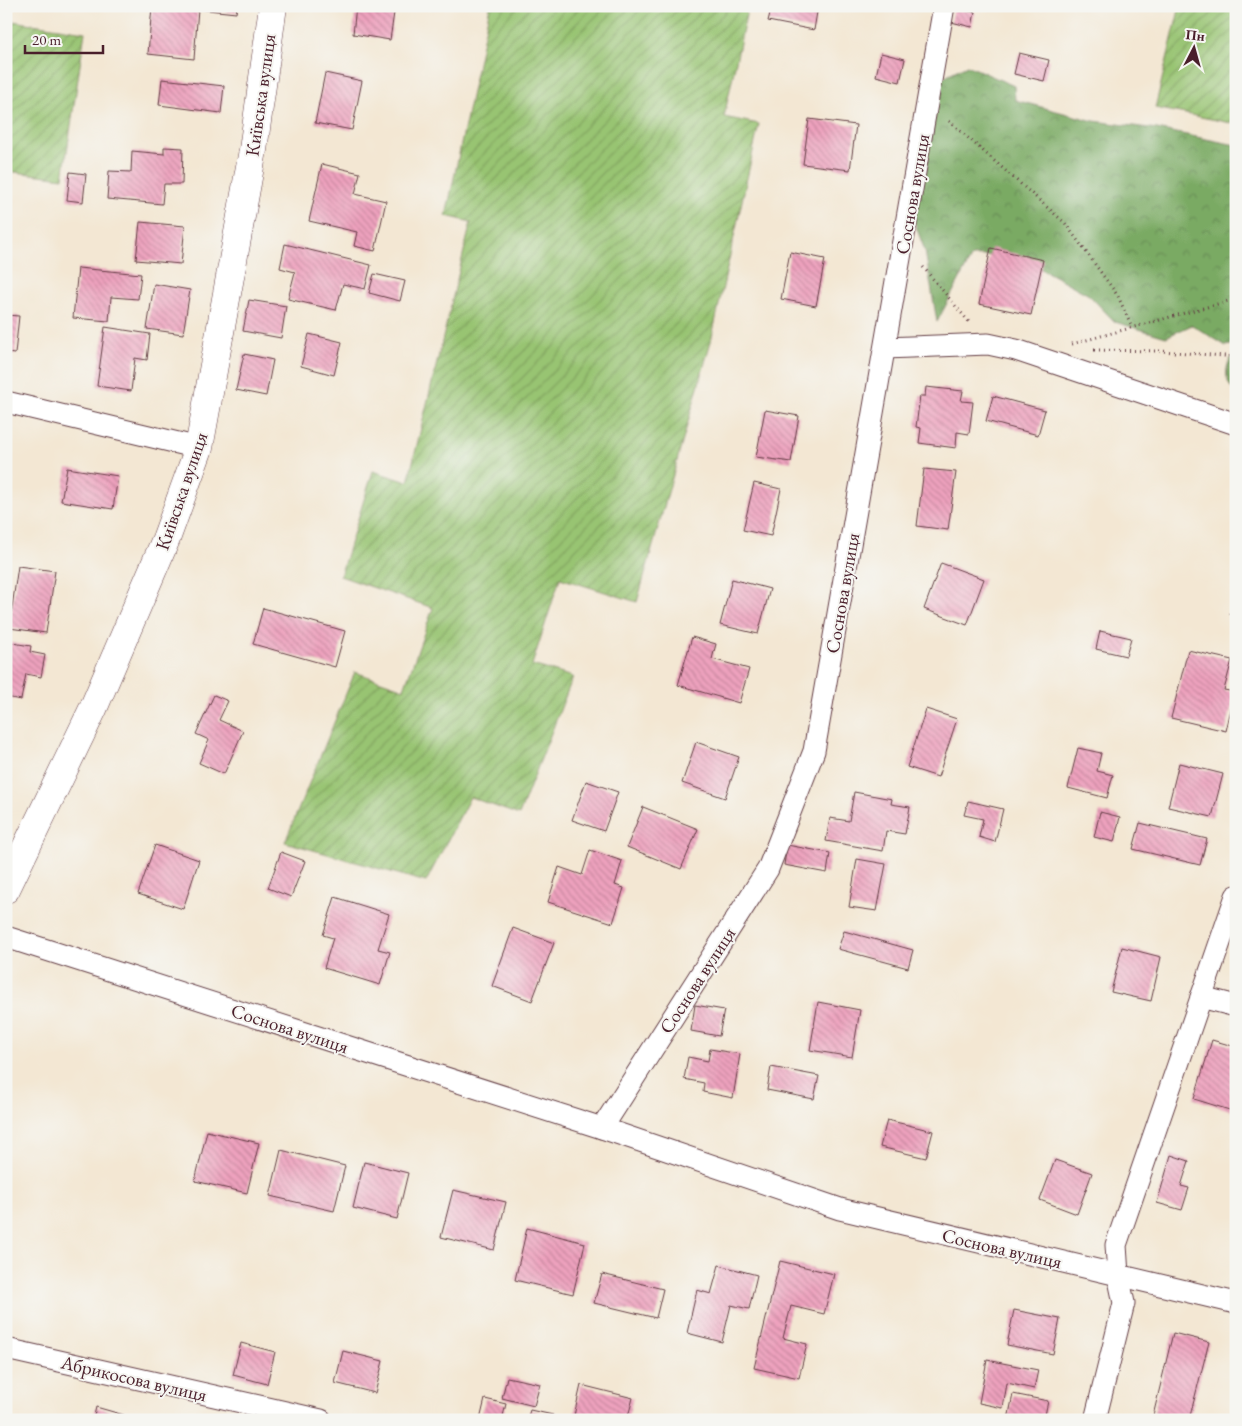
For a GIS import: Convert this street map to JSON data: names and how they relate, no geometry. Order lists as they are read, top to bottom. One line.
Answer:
{"streets":{"street":["Київська вулиця","Соснова вулиця","Абрикосова вулиця"]},"scale_bar":"20 m","north":"top"}
